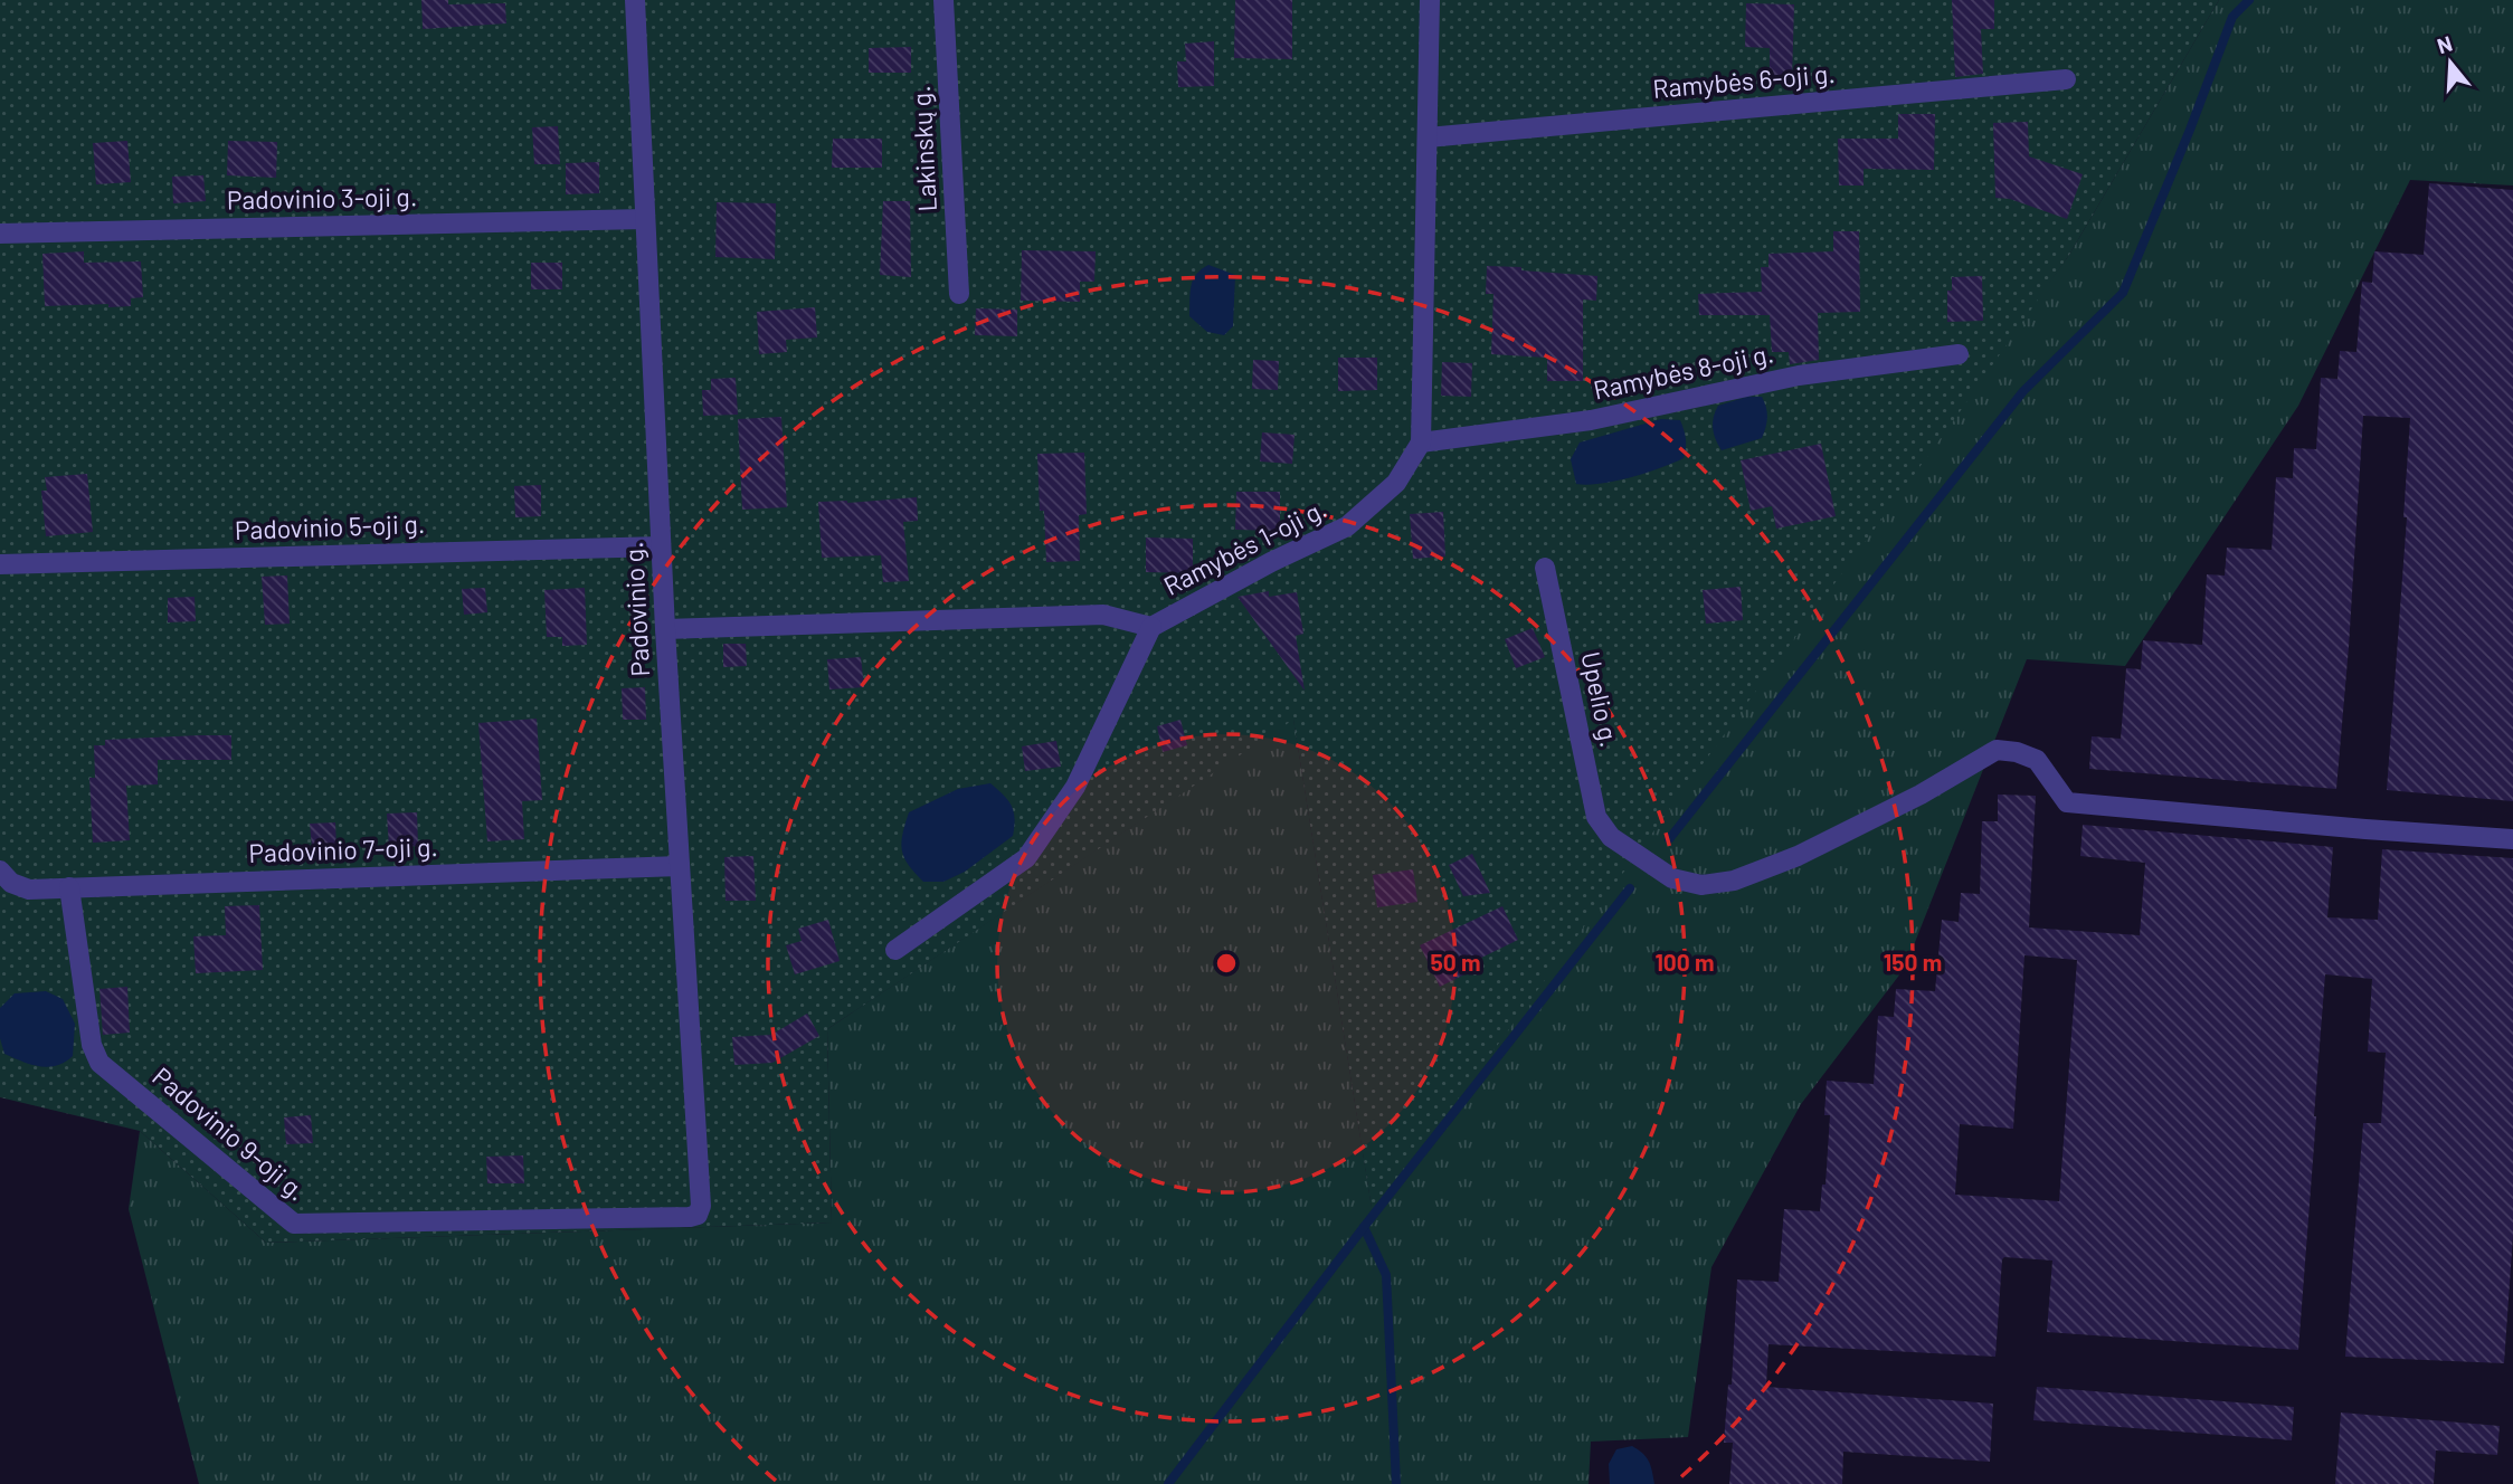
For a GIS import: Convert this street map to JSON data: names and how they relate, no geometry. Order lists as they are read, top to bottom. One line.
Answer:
{"streets":{"street":["Ramybės 6-oji g.","Lakinskų g.","Padovinio 3-oji g.","Ramybės 8-oji g.","Padovinio 5-oji g.","Ramybės 1-oji g.","Padovinio g.","Upelio g.","Padovinio 7-oji g.","Padovinio 9-oji g."]},"crossings":[["Padovinio 3-oji g.","Padovinio g."],["Ramybės 8-oji g.","Ramybės 1-oji g."],["Padovinio 5-oji g.","Padovinio g."],["Ramybės 1-oji g.","Padovinio g."],["Padovinio g.","Padovinio 7-oji g."],["Padovinio g.","Padovinio 9-oji g."],["Padovinio 7-oji g.","Padovinio 9-oji g."]],"north":"top","rings":["50 m","100 m","150 m"]}
